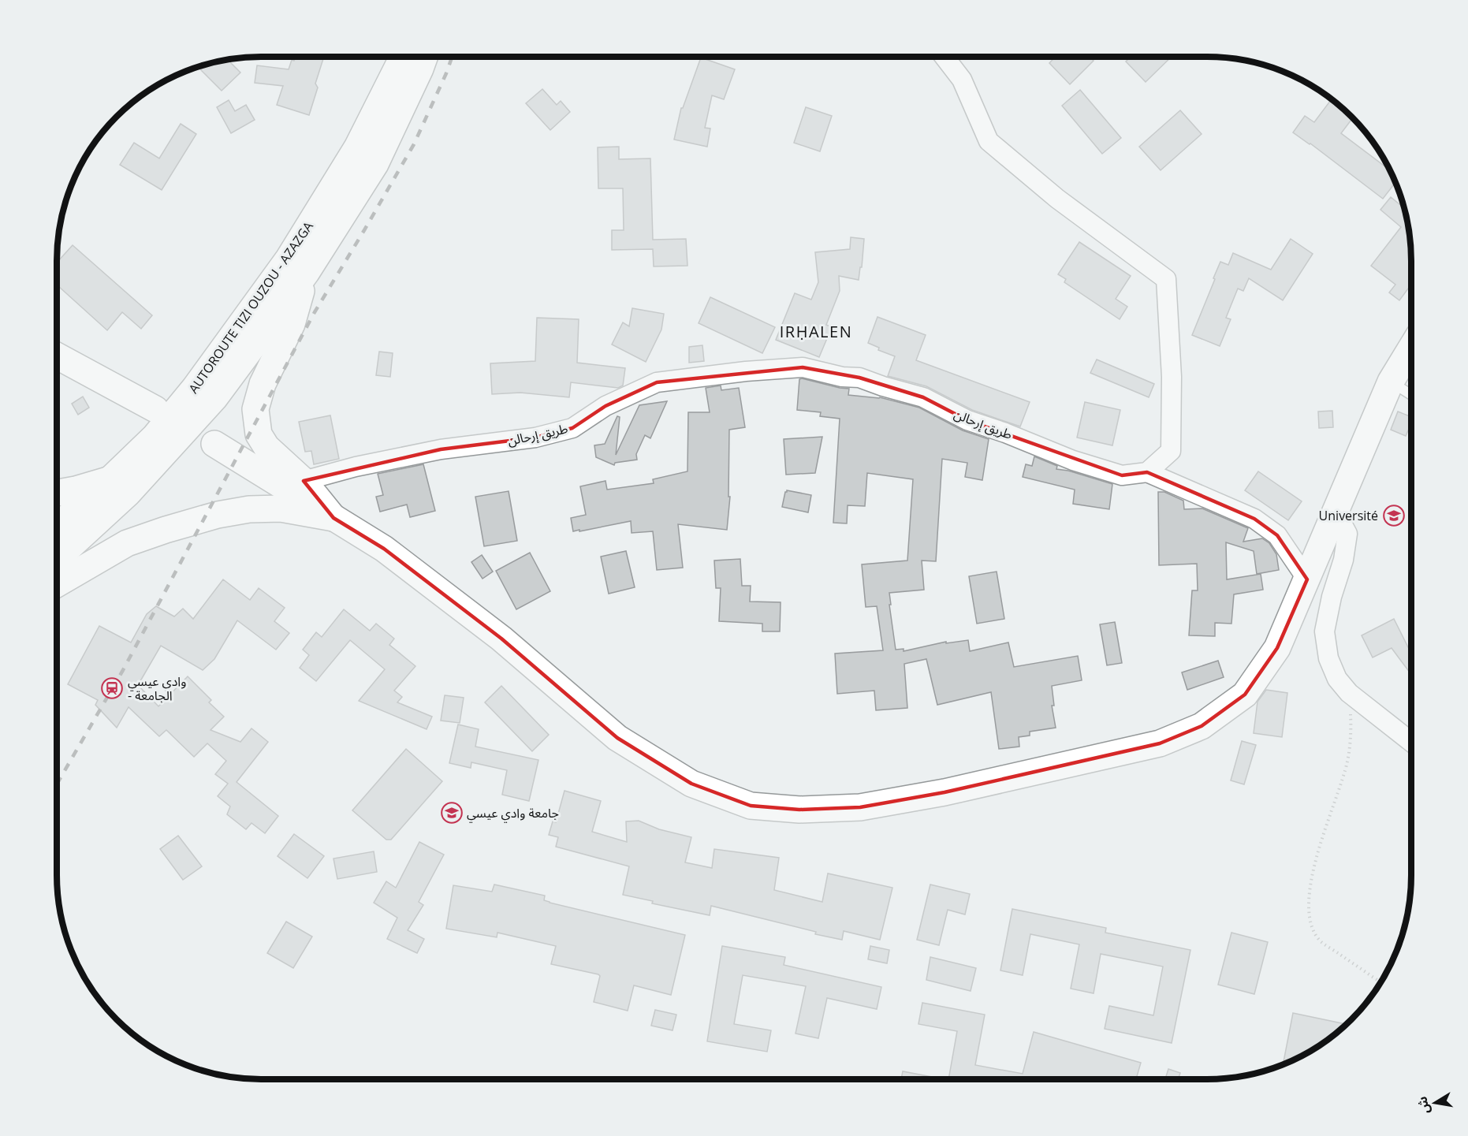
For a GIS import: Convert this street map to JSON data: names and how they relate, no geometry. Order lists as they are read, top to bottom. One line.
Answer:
{"streets":{"main road":["AUTOROUTE TIZI OUZOU - AZAZGA"],"street":["طريق إرحالن"]},"districts":["IRḤALEN"],"places":{"school or university":["Université","جامعة وادي عيسي"],"station":["وادي عيسي - الجامعة"]},"north":"left"}
